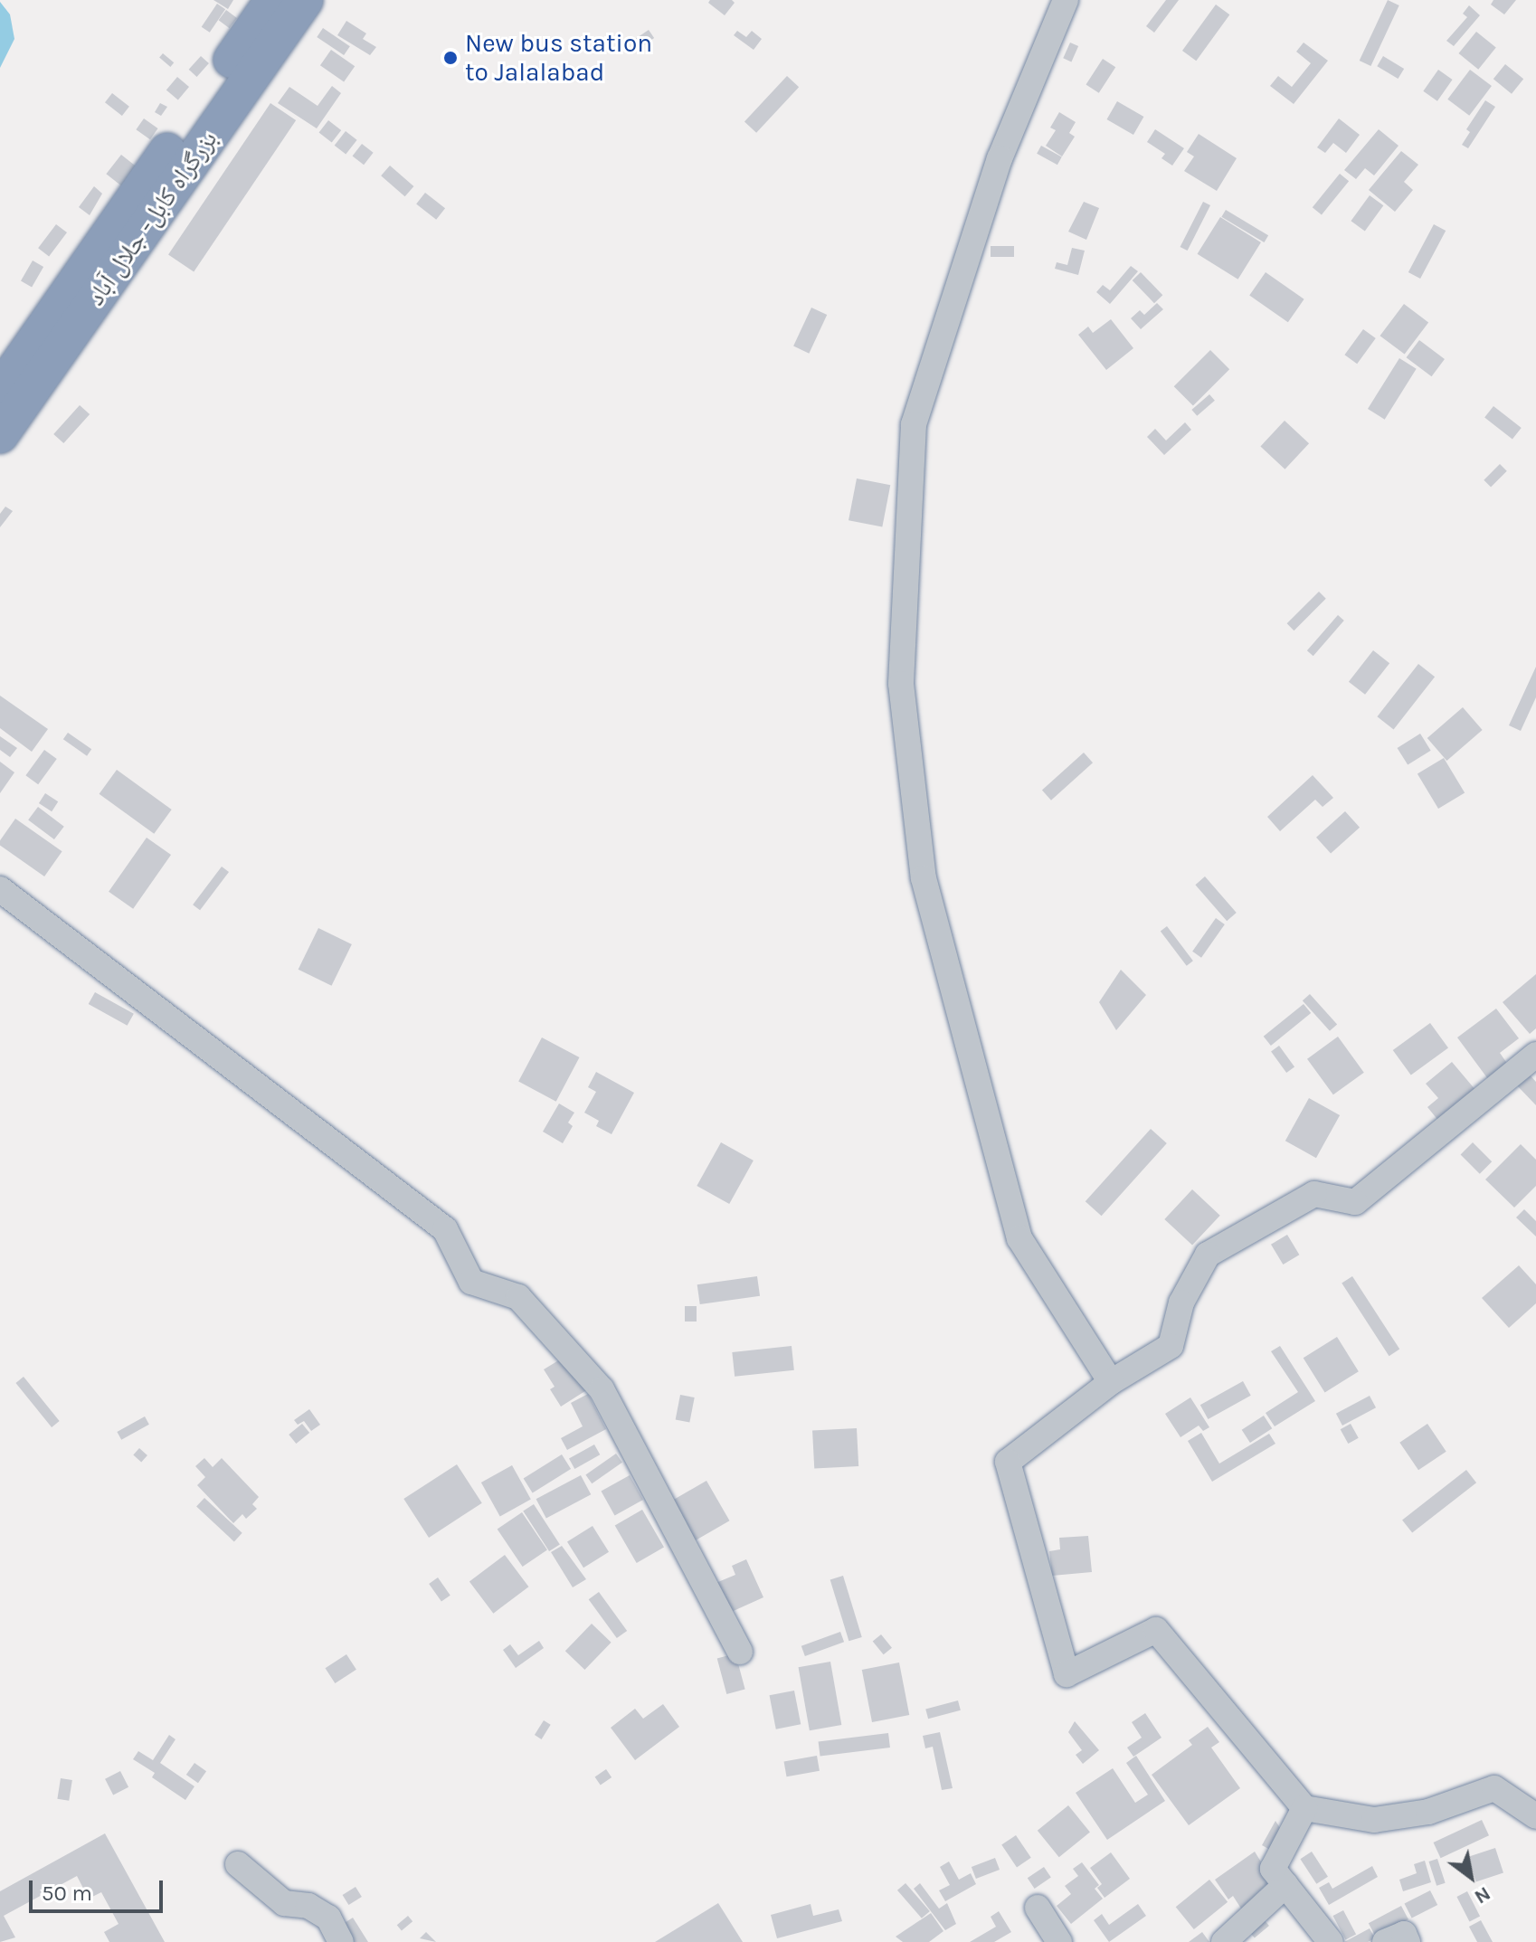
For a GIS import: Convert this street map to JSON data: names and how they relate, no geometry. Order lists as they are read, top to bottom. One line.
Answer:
{"streets":{"highway":["بزرگراه کابل- جلال آباد"]},"places":["New bus station to Jalalabad"],"scale_bar":"50 m","north":"bottom right"}
